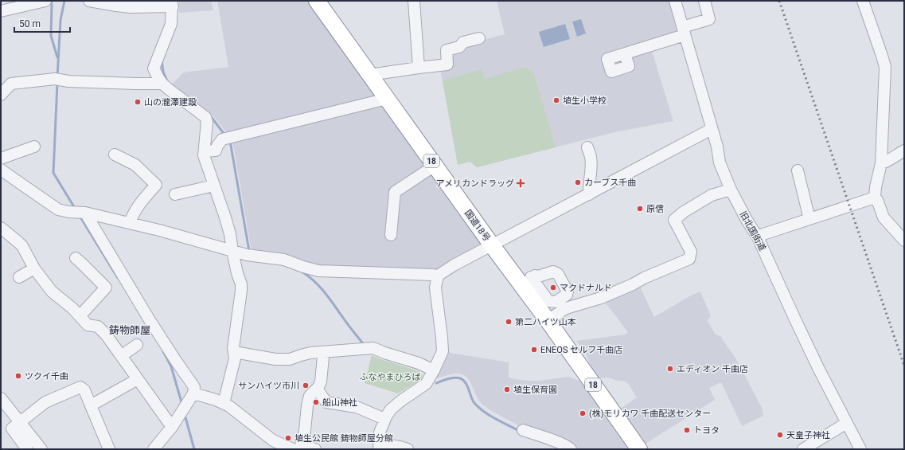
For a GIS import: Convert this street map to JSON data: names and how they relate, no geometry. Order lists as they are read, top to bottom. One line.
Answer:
{"streets":{"highway":["18","国道18号"],"street":["旧北国街道"]},"districts":["鋳物師屋"],"parks":["ふなやまひろば"],"places":{"other":["埴生小学校","山の瀧澤建設","カーブス千曲","原信","マクドナルド","第二ハイツ山本","ENEOS セルフ千曲店","エディオン 千曲店","ツクイ千曲","サンハイツ市川","埴生保育園","船山神社","(株)モリカワ 千曲配送センター","トヨタ","天皇子神社","埴生公民館 鋳物師屋分館"],"health":["アメリカンドラッグ"]},"scale_bar":"50 m"}
